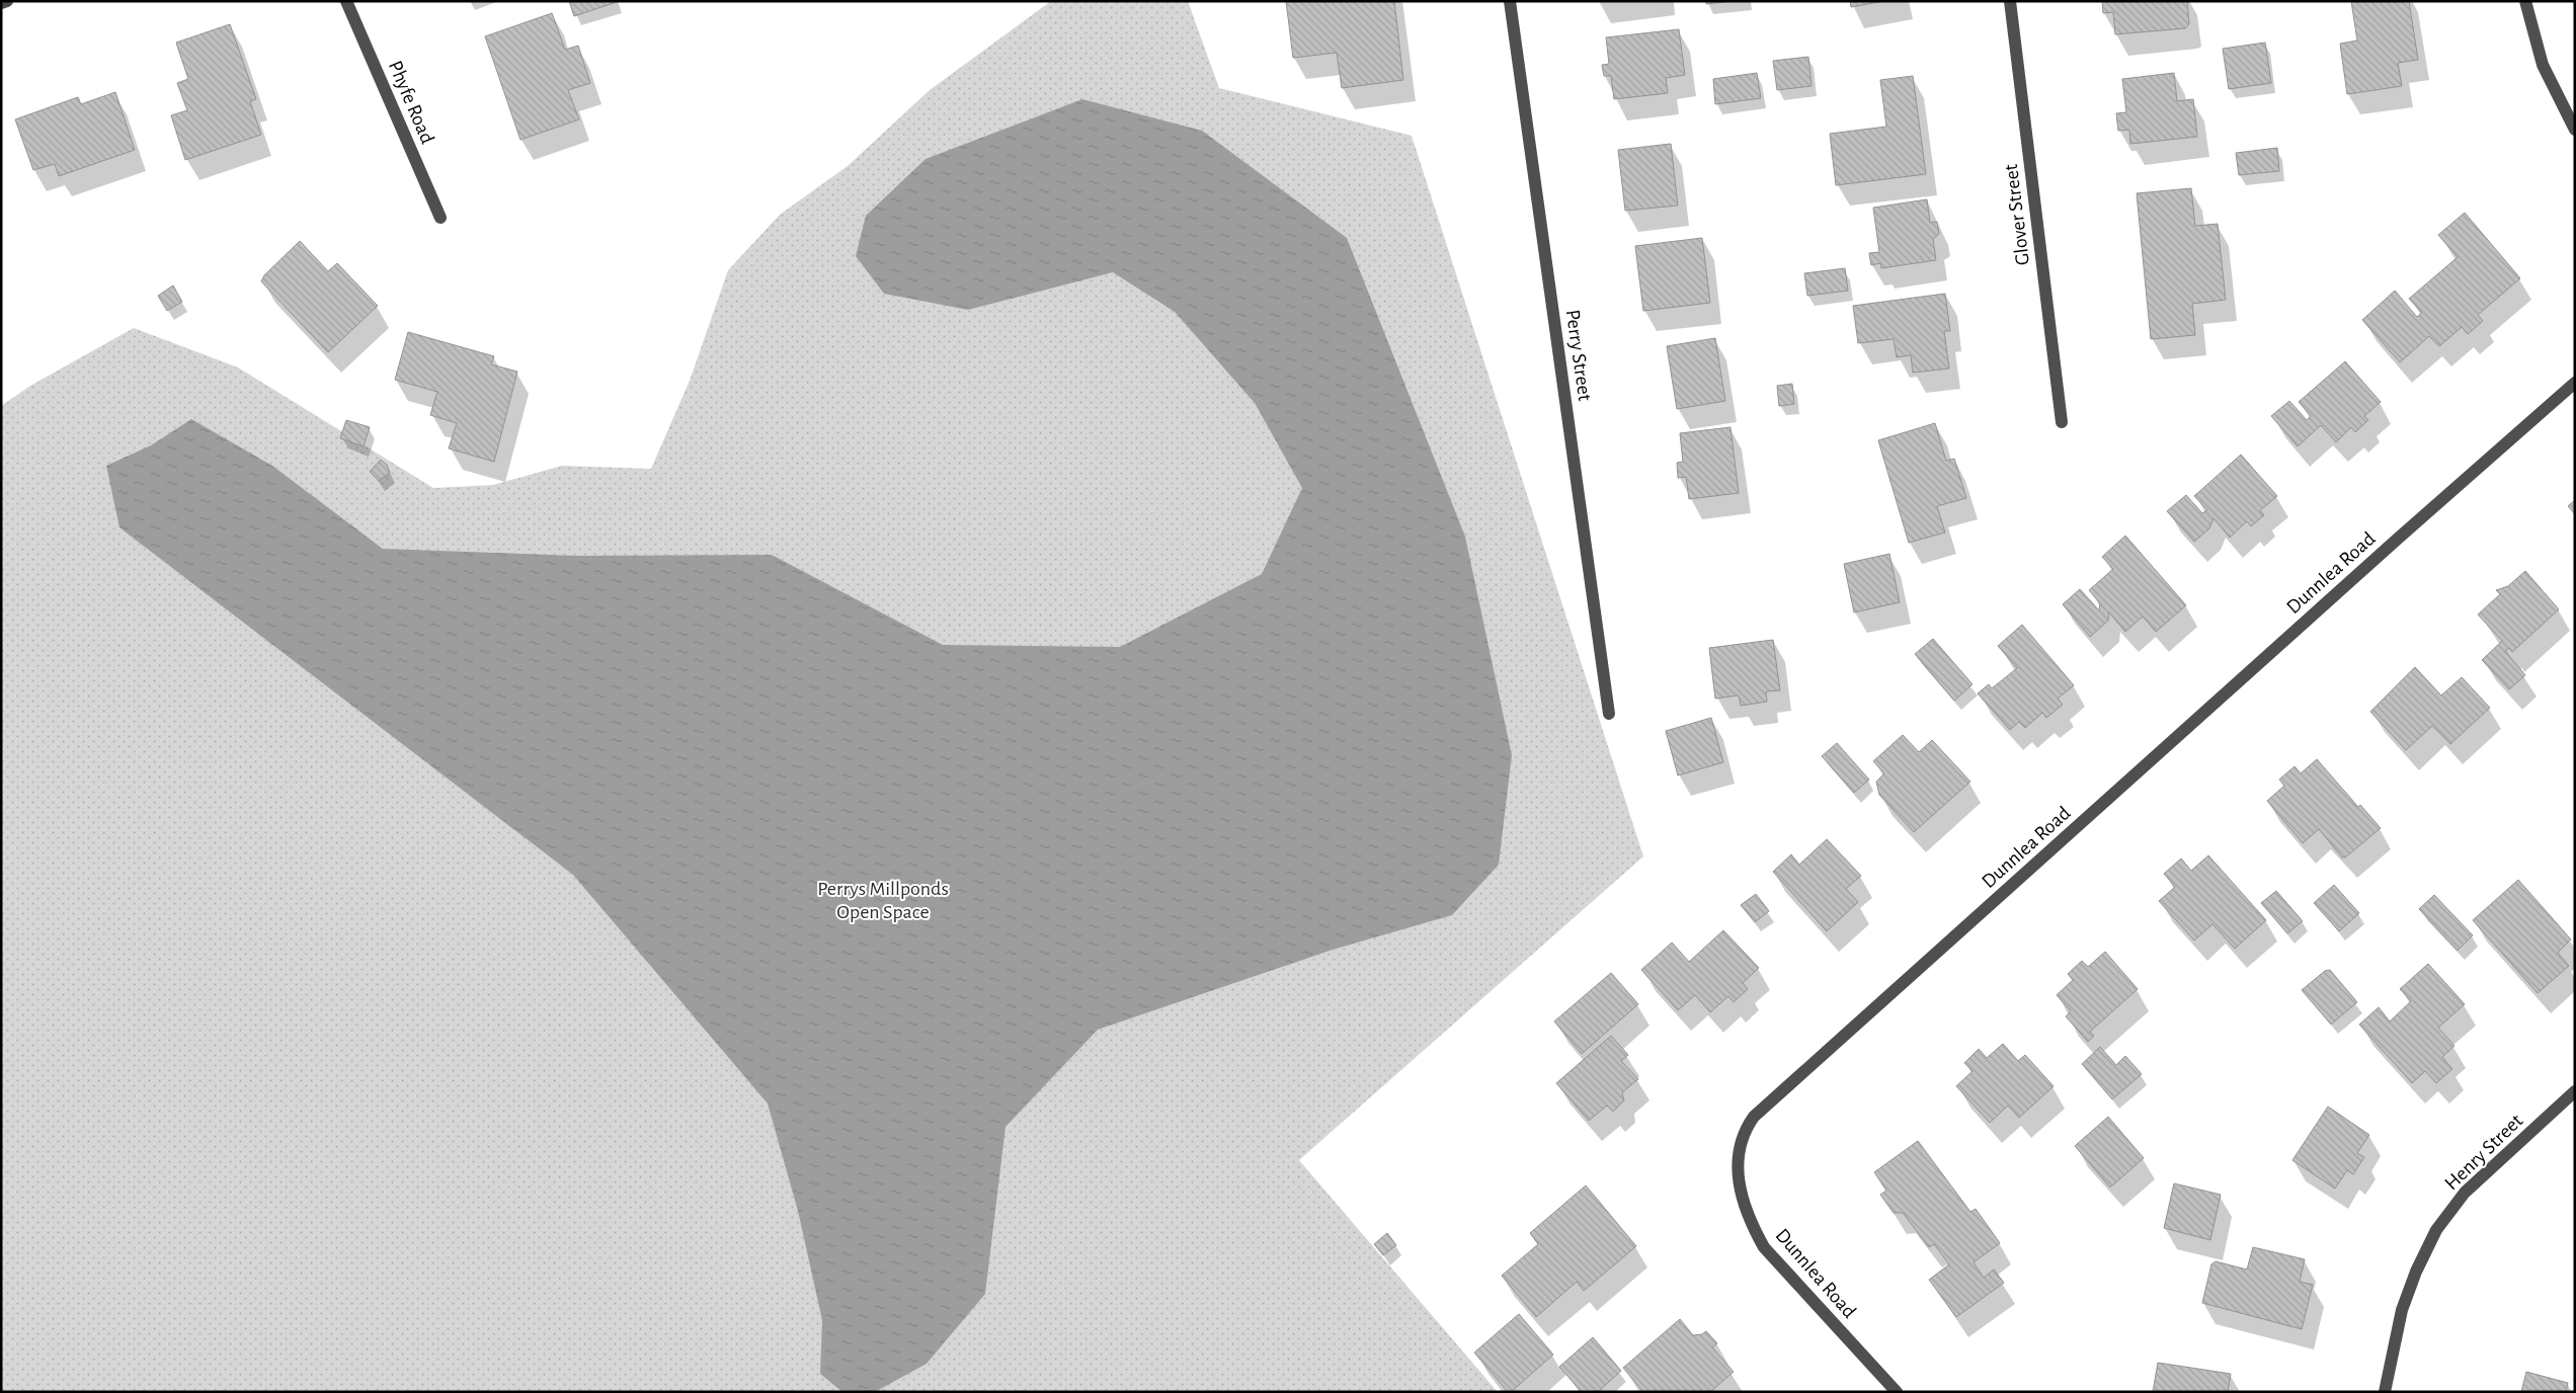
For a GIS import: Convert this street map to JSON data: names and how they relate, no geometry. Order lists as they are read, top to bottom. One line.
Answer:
{"streets":{"street":["Phyfe Road","Glover Street","Perry Street","Dunnlea Road","Henry Street"]},"parks":["Perrys Millponds Open Space"]}
